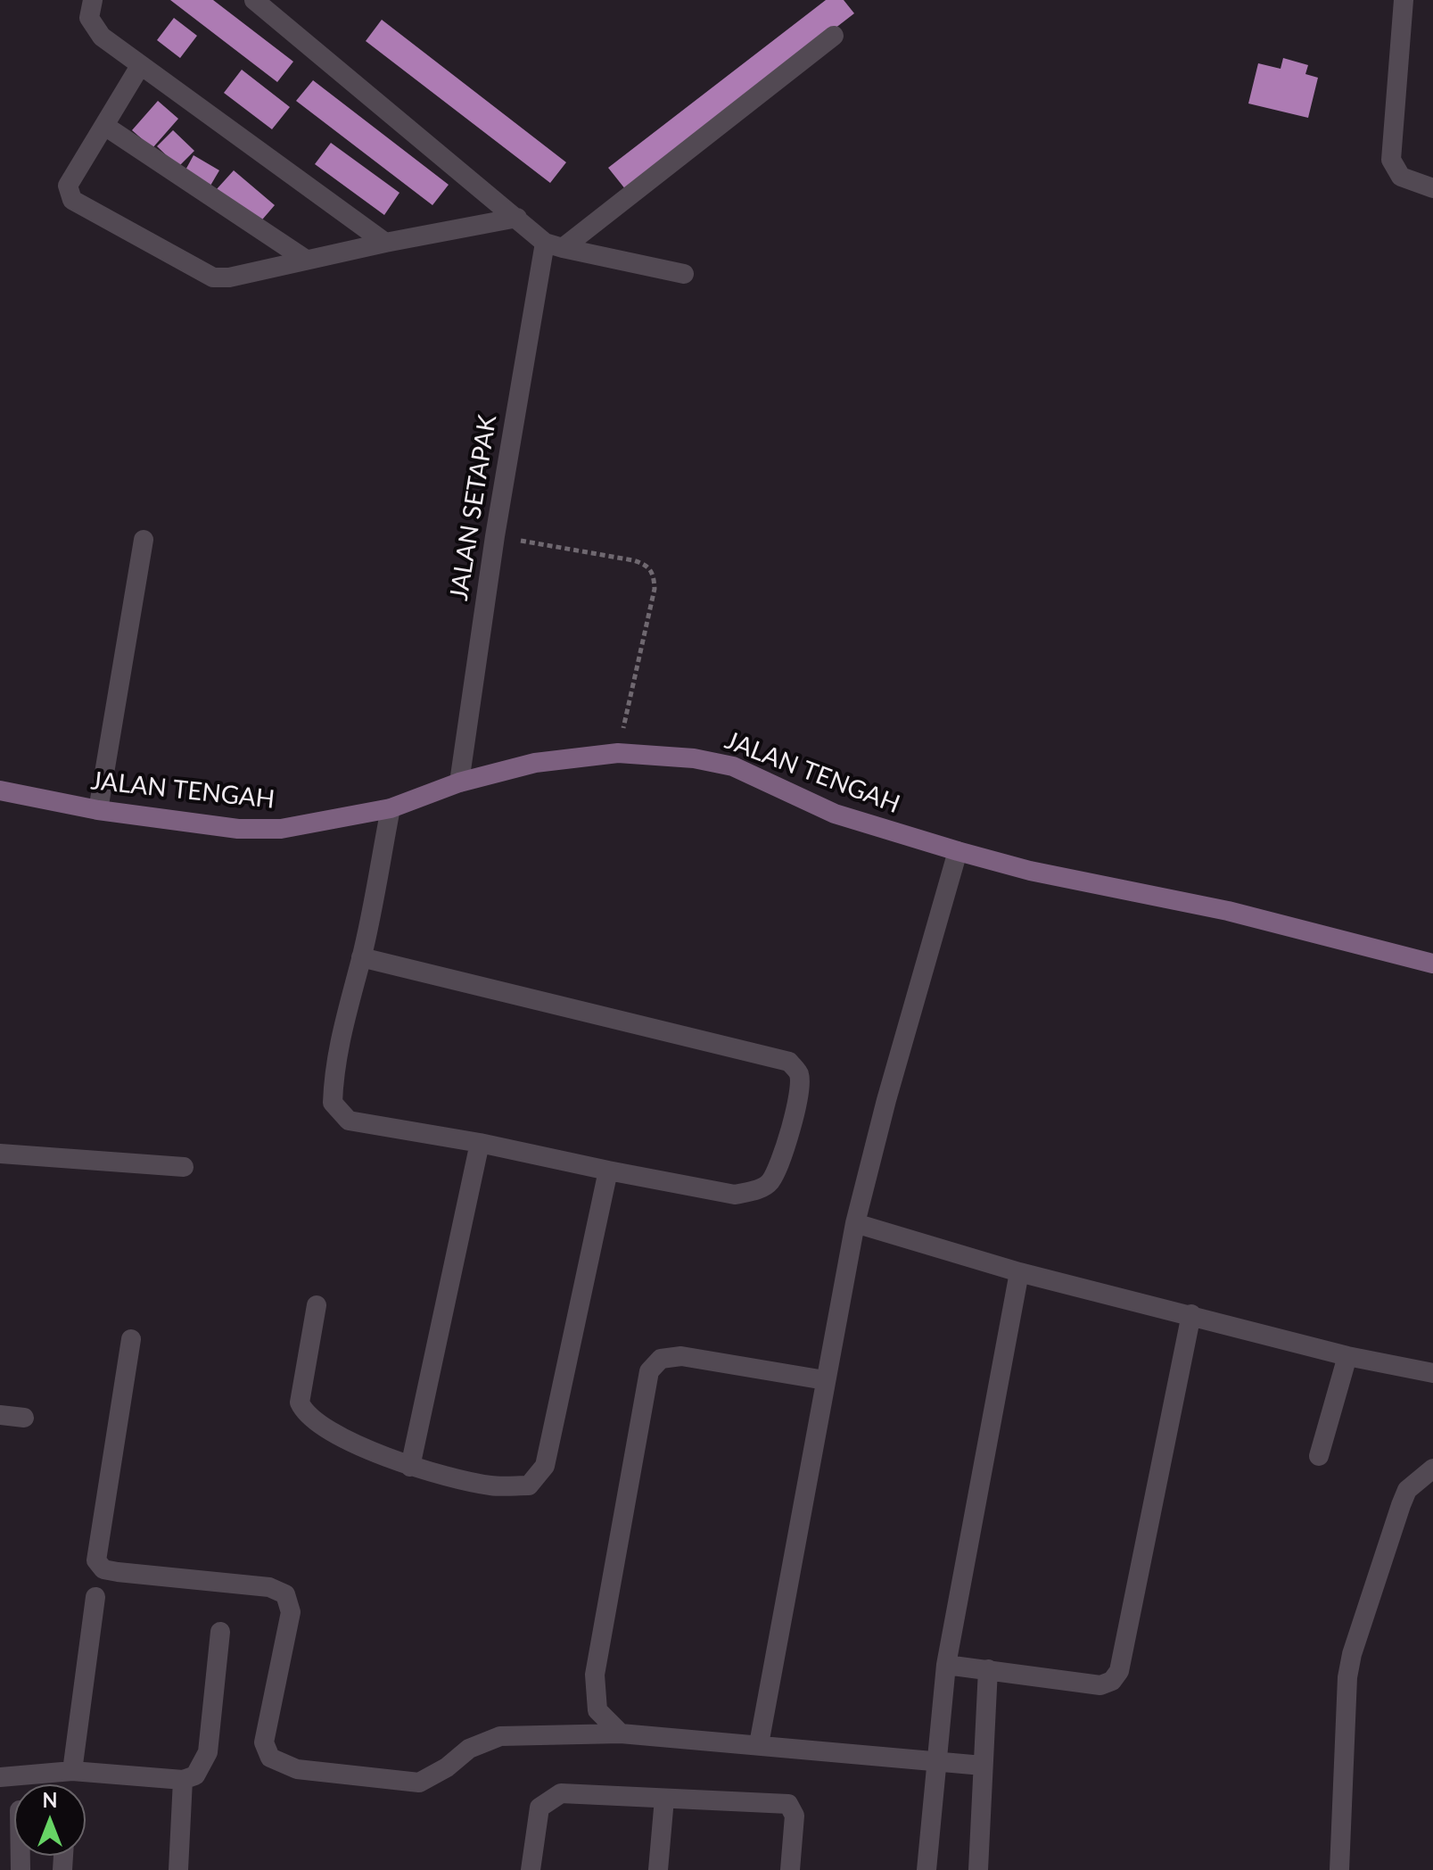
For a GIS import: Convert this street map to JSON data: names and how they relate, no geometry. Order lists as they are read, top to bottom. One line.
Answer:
{"streets":{"main road":["JALAN TENGAH"],"street":["JALAN SETAPAK"]},"crossings":[["JALAN SETAPAK","JALAN TENGAH"]],"north":"top"}
